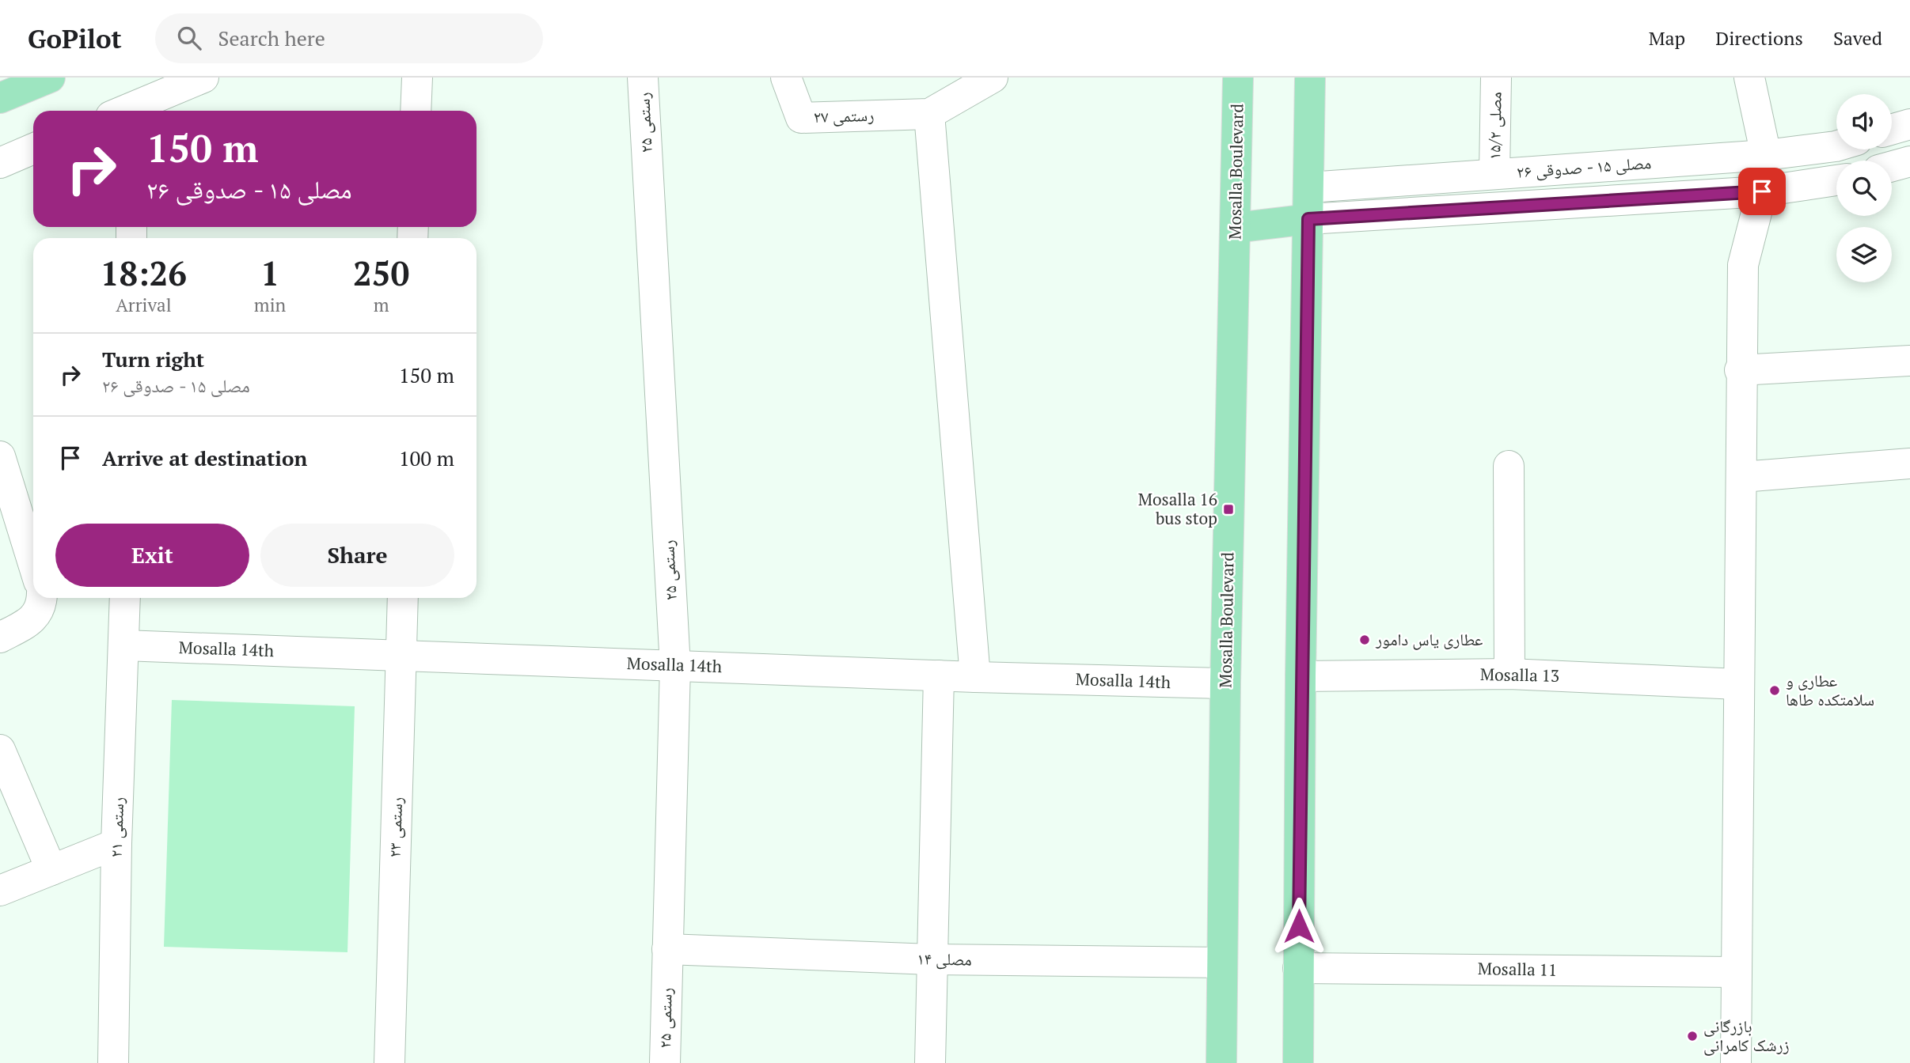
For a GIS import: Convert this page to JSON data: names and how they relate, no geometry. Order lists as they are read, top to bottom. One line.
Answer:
{"streets":{"main road":["Mosalla Boulevard"],"street":["رستمی ۲۷","رستمی ۲۵","مصلی ۱۵/۲","مصلی ۱۵ - صدوقی ۲۶","Mosalla 14th","Mosalla 13","رستمی ۲۱","رستمی ۲۳","مصلی ۱۴","Mosalla 11"]},"crossings":[["رستمی ۲۵","Mosalla 14th"],["رستمی ۲۵","مصلی ۱۴"],["مصلی ۱۵/۲","مصلی ۱۵ - صدوقی ۲۶"],["Mosalla Boulevard","Mosalla 14th"],["Mosalla Boulevard","مصلی ۱۴"],["Mosalla 14th","رستمی ۲۱"],["Mosalla 14th","رستمی ۲۳"]],"places":{"transit":["Mosalla 16 bus stop"],"other":["عطاری یاس دامور","عطاری و سلامتکده طاها","بازرگانی زرشک کامرانی"]},"page":{"header":"GoPilot","search":"Search here","nav":["Map","Directions","Saved"],"turn":["150 m","مصلی ۱۵ - صدوقی ۲۶"],"eta":["18:26","Arrival","1","min","250","m"],"list":[{"name":"Turn right","note":"مصلی ۱۵ - صدوقی ۲۶","value":"150 m"},{"name":"Arrive at destination","value":"100 m"}],"buttons":["Exit","Share"]}}
